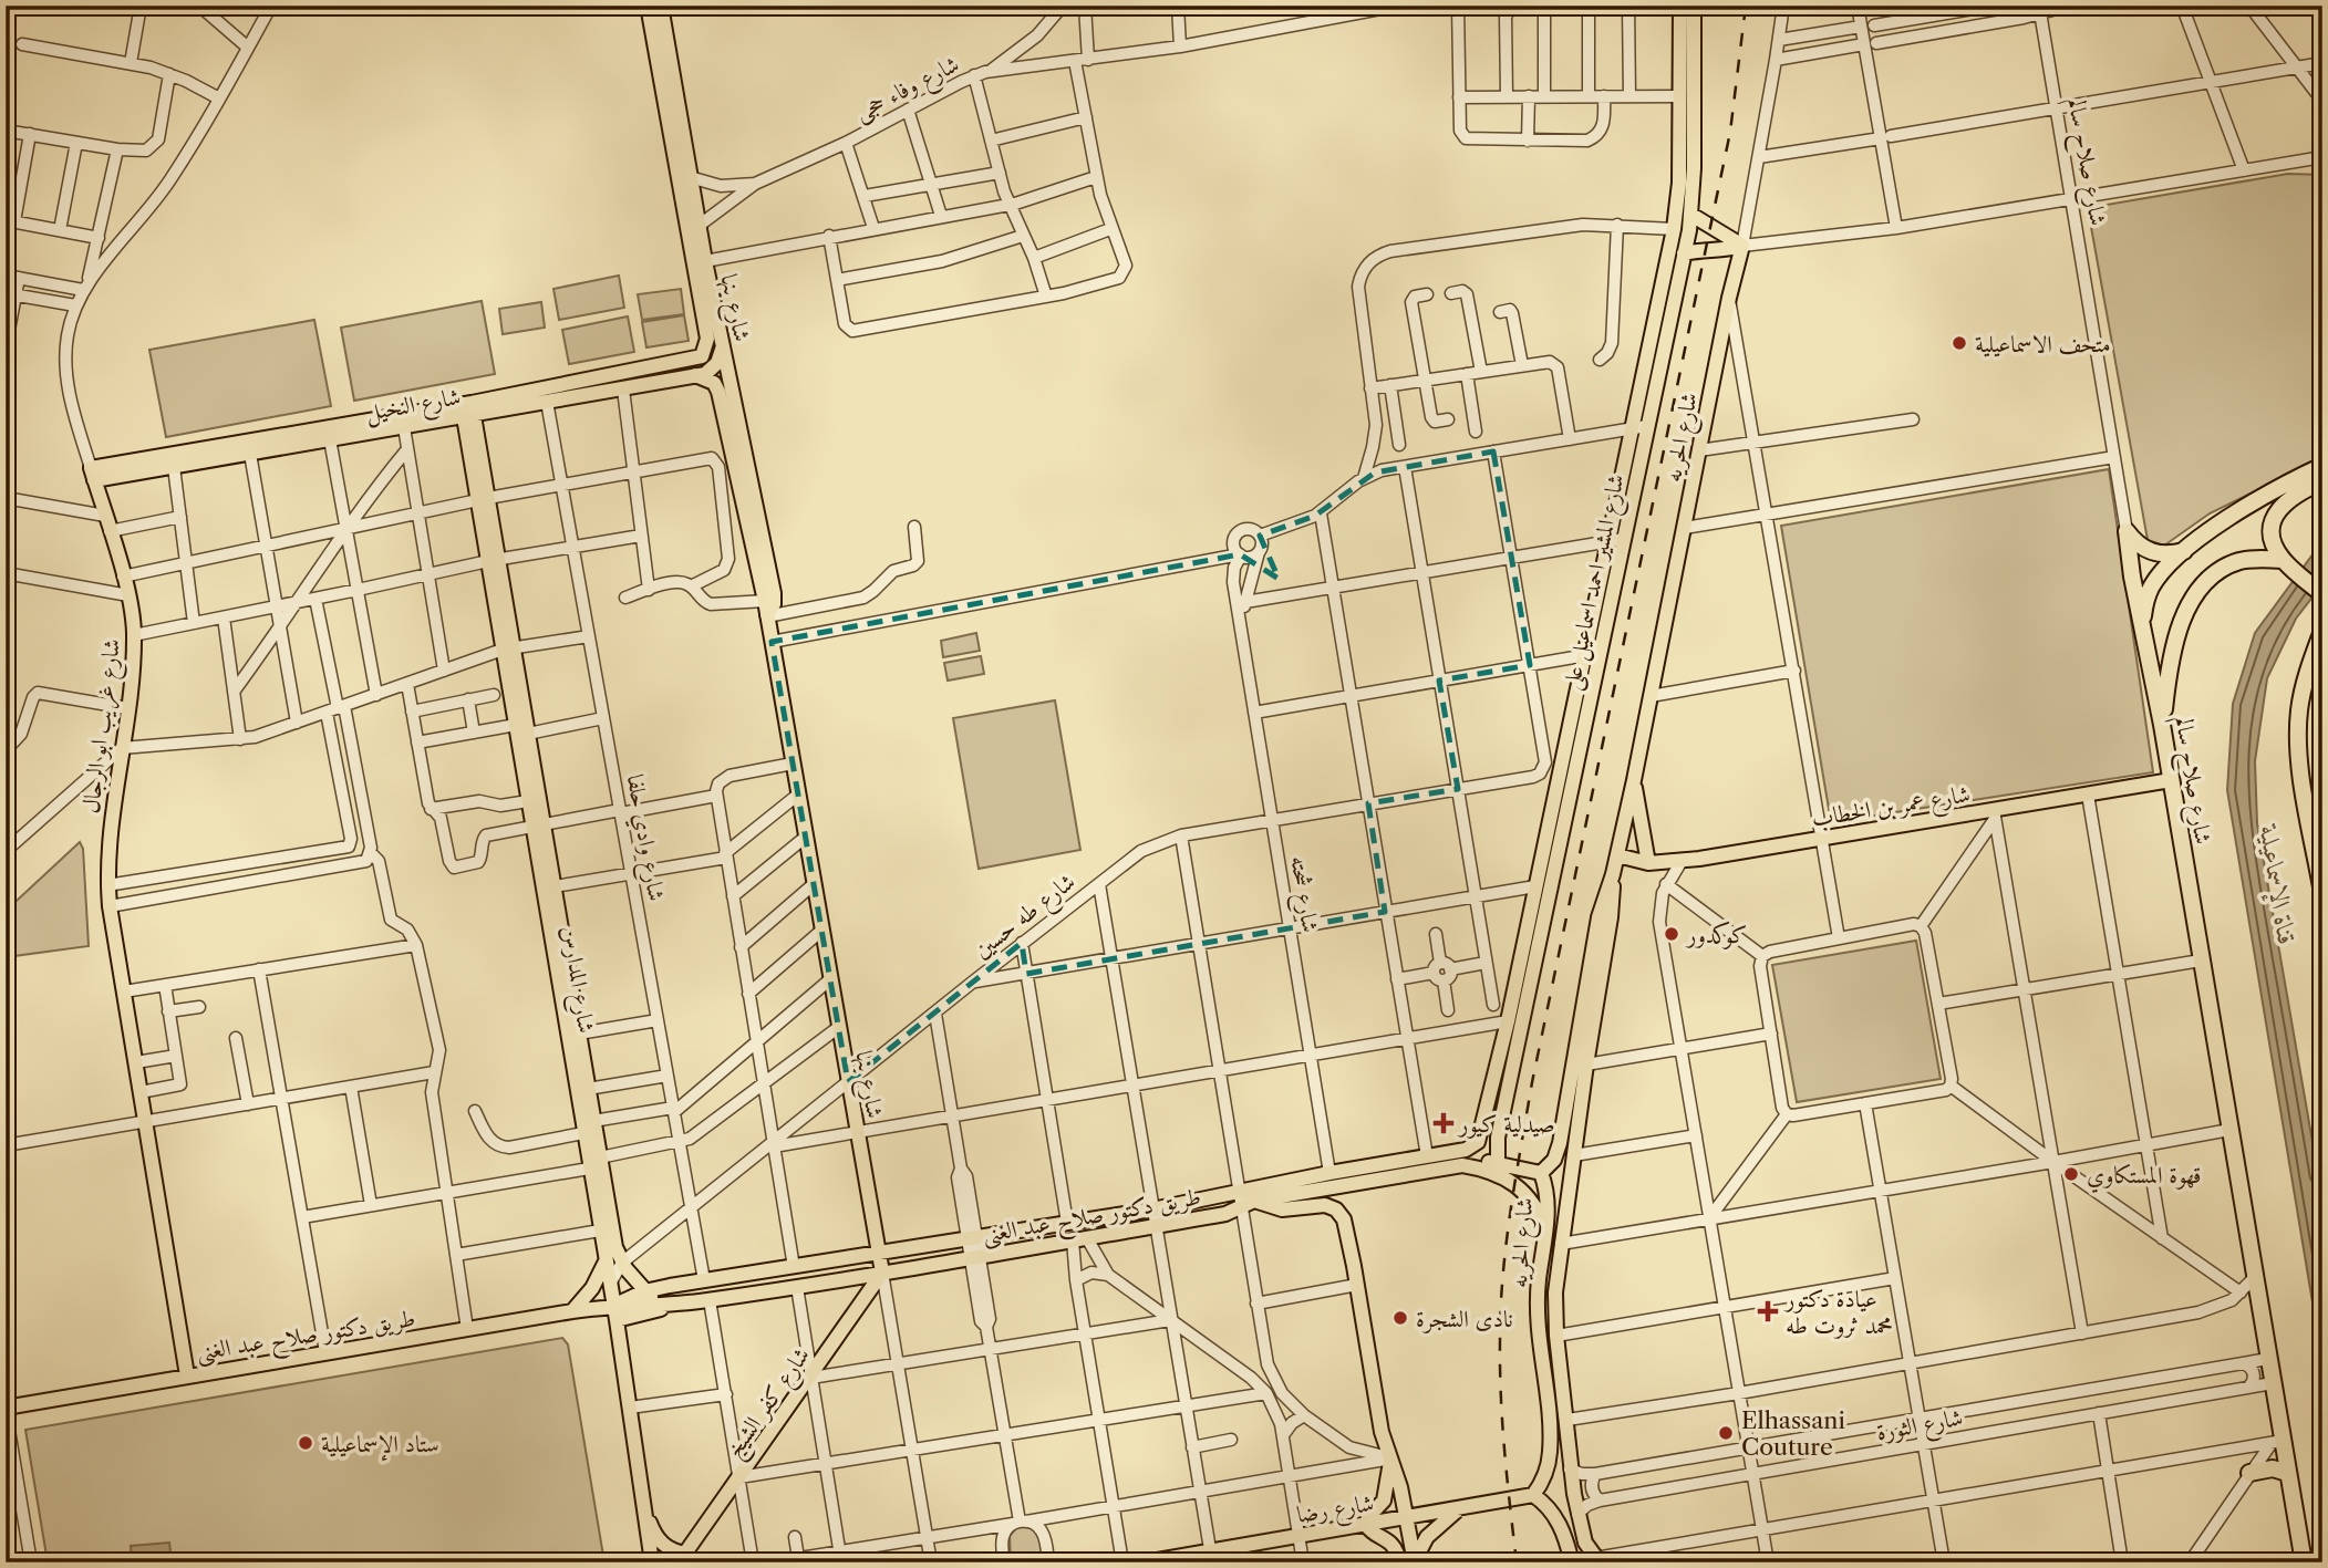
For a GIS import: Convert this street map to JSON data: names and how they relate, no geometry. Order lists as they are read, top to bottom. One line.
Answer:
{"streets":{"highway":["شارع صلاح سالم"],"main road":["شارع بنها","شارع النخيل","شارع الحريه","شارع المشير احمد اسماعيل على","شارع غريب ابو الرجال","شارع عمر بن الخطاب","شارع المدارس","طريق دكتور صلاح عبد الغنى","شارع كفر الشيخ","شارع رضا"],"street":["شارع وفاء حجى","شارع وادي حلفا","شارع شحته","شارع طه حسين","شارع الثورة"]},"crossings":[["شارع وفاء حجى","شارع بنها"],["شارع صلاح سالم","شارع عمر بن الخطاب"],["شارع صلاح سالم","شارع الثورة"],["شارع بنها","شارع النخيل"],["شارع بنها","شارع طه حسين"],["شارع بنها","طريق دكتور صلاح عبد الغنى"],["شارع بنها","شارع كفر الشيخ"],["شارع النخيل","شارع غريب ابو الرجال"],["شارع النخيل","شارع وادي حلفا"],["شارع النخيل","شارع المدارس"],["شارع الحريه","شارع عمر بن الخطاب"],["شارع الحريه","طريق دكتور صلاح عبد الغنى"],["شارع الحريه","شارع الثورة"],["شارع الحريه","شارع رضا"],["شارع المشير احمد اسماعيل على","طريق دكتور صلاح عبد الغنى"],["شارع غريب ابو الرجال","طريق دكتور صلاح عبد الغنى"],["شارع وادي حلفا","شارع طه حسين"],["شارع وادي حلفا","طريق دكتور صلاح عبد الغنى"],["شارع شحته","شارع طه حسين"],["شارع شحته","طريق دكتور صلاح عبد الغنى"],["شارع طه حسين","شارع المدارس"],["شارع المدارس","طريق دكتور صلاح عبد الغنى"],["طريق دكتور صلاح عبد الغنى","شارع كفر الشيخ"]],"water":["قناة الإسماعيلية"],"places":{"other":["متحف الاسماعيلية","كوكدور","قهوة المستكاوي","نادى الشجرة","Elhassani Couture","ستاد الإسماعيلية"],"health":["صيدلية كيور","عيادة دكتور محمد ثروت طه"]}}
